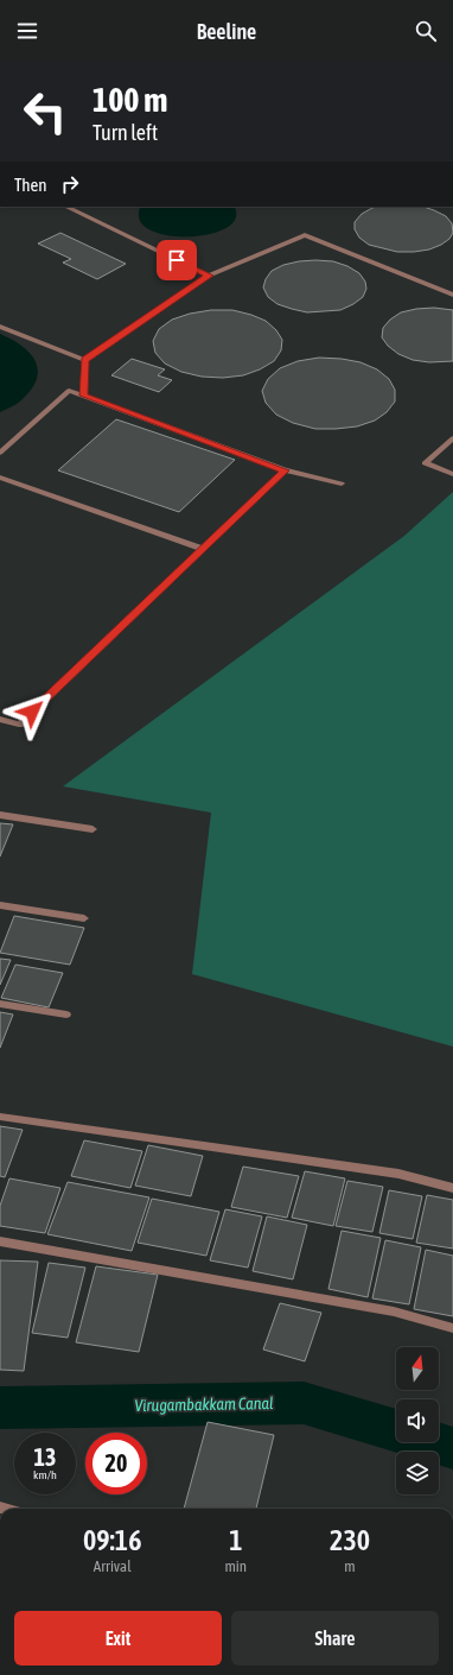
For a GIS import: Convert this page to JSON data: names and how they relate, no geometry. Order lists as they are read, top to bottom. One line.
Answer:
{"water":["Virugambakkam Canal"],"north":"top","page":{"header":"Beeline","turn":["100 m","Turn left"],"then":"Then","speed":"13 km/h","limit":"20","eta":["09:16","Arrival","1","min","230","m"],"buttons":["Exit","Share"]}}
